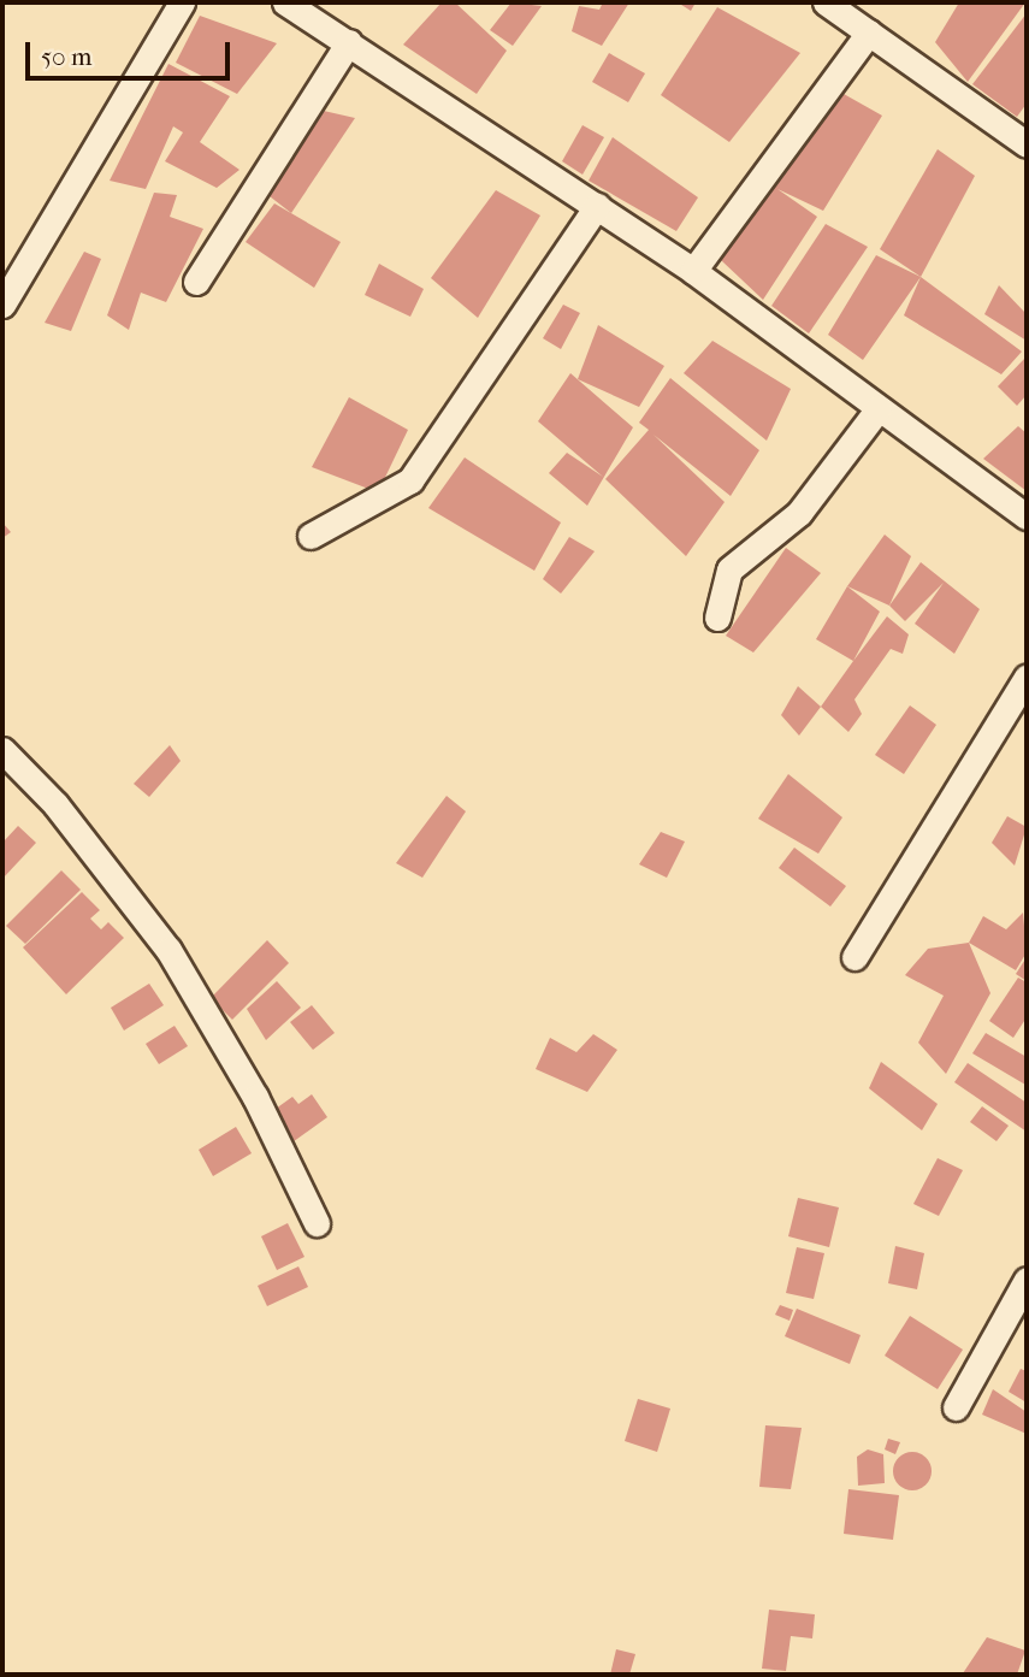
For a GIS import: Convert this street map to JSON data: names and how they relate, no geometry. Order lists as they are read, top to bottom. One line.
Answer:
{"scale_bar":"50 m"}
